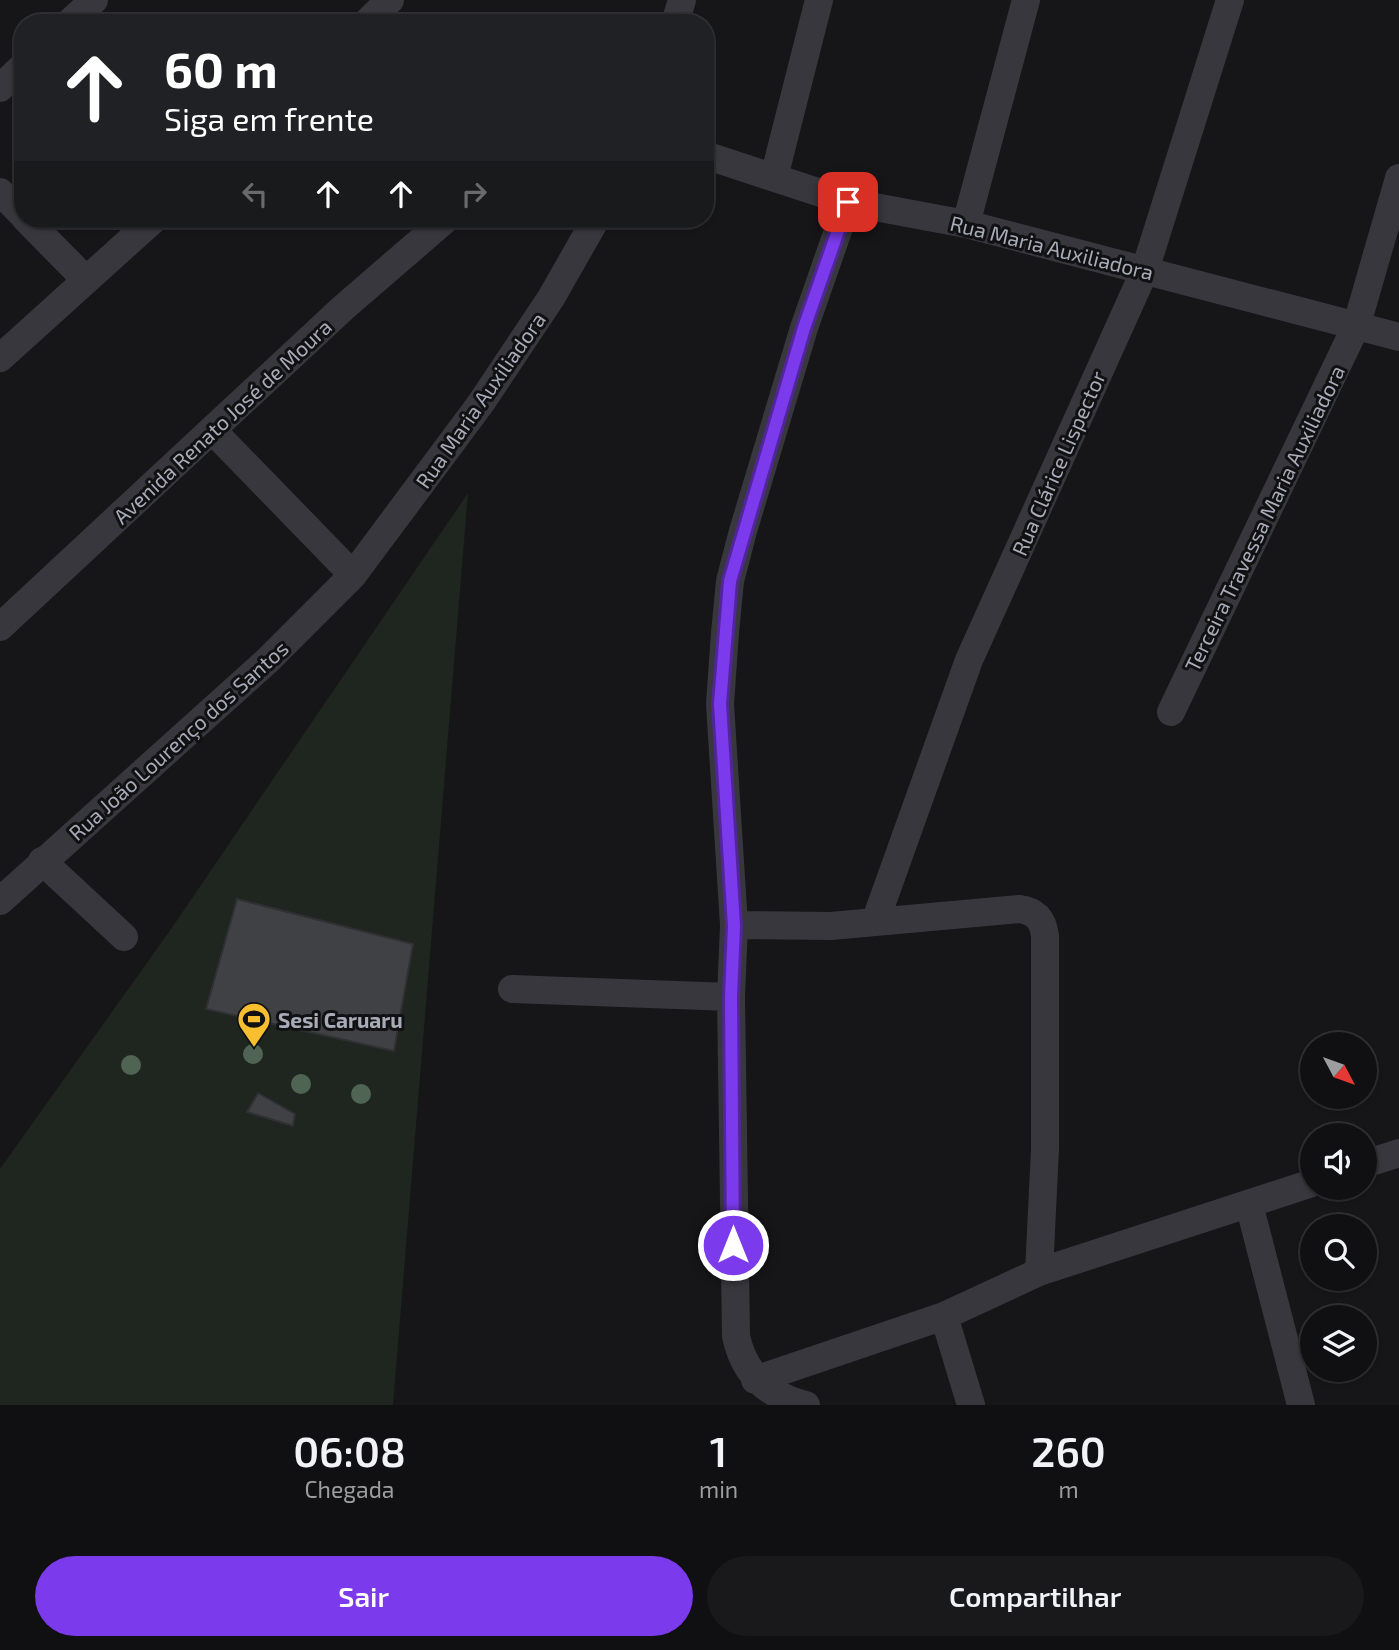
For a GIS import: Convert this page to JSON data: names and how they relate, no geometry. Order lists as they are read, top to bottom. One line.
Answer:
{"streets":{"street":["Rua Maria Auxiliadora","Avenida Renato José de Moura","Rua Clárice Lispector","Terceira Travessa Maria Auxiliadora","Rua João Lourenço dos Santos"]},"crossings":[["Rua Maria Auxiliadora","Rua Clárice Lispector"],["Rua Maria Auxiliadora","Terceira Travessa Maria Auxiliadora"],["Rua Maria Auxiliadora","Rua João Lourenço dos Santos"]],"places":{"sports":["Sesi Caruaru"]},"north":"bottom right","page":{"turn":["60 m","Siga em frente"],"eta":["06:08","Chegada","1","min","260","m"],"buttons":["Sair","Compartilhar"]}}
